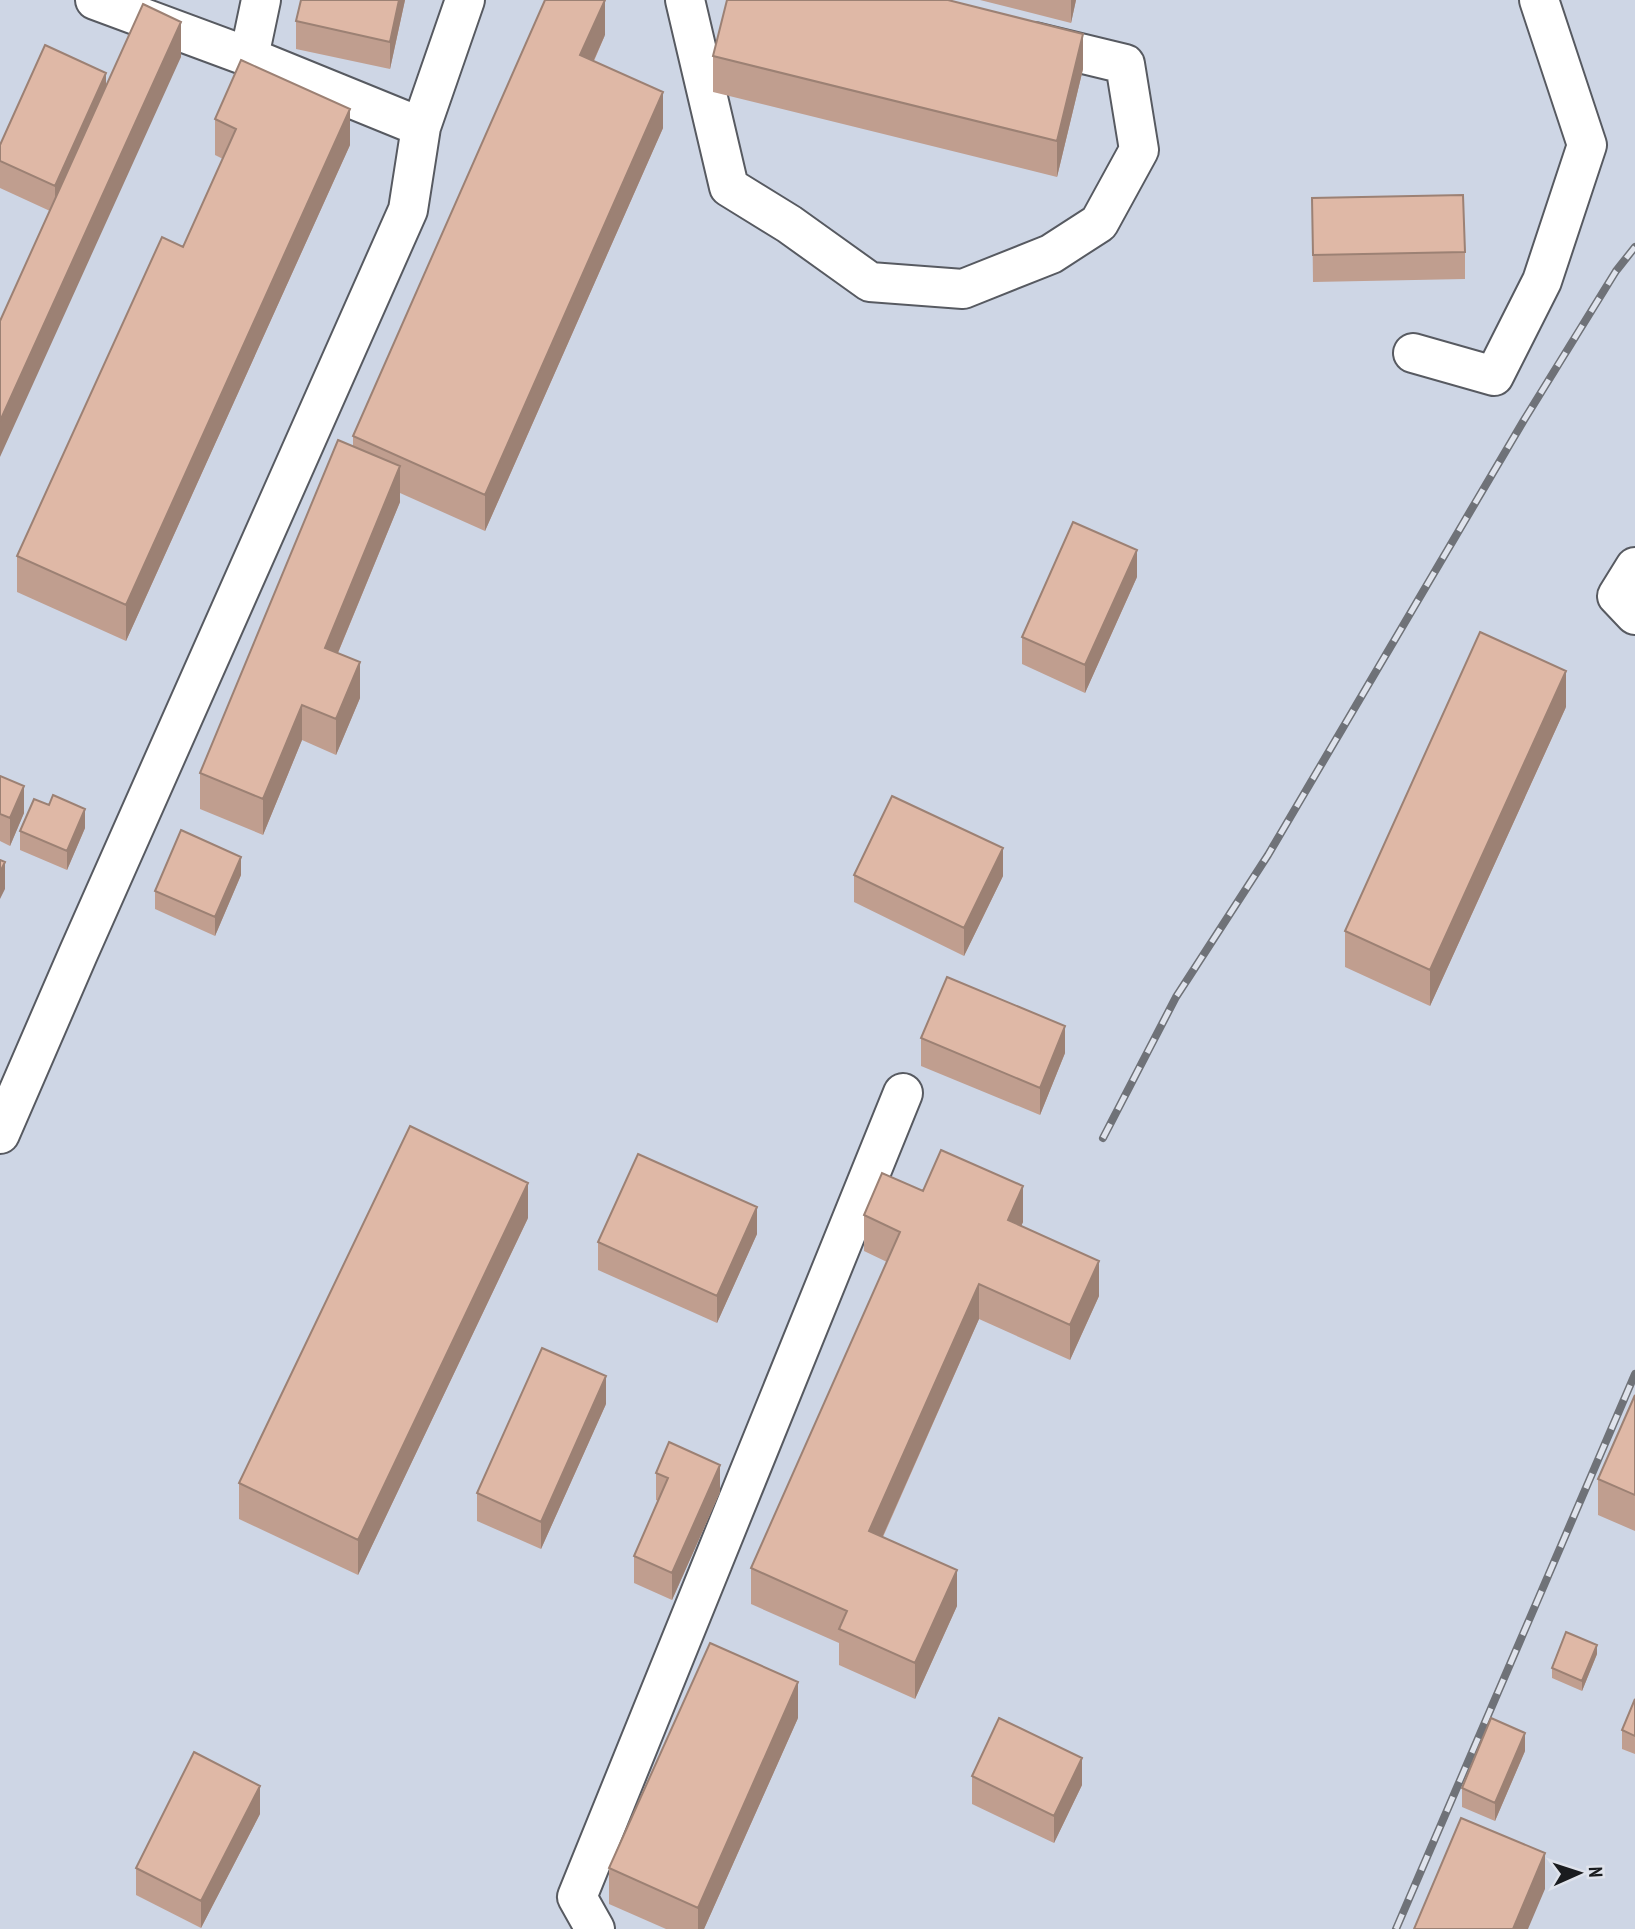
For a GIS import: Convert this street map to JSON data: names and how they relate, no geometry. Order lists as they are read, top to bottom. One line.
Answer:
{"north":"right"}
